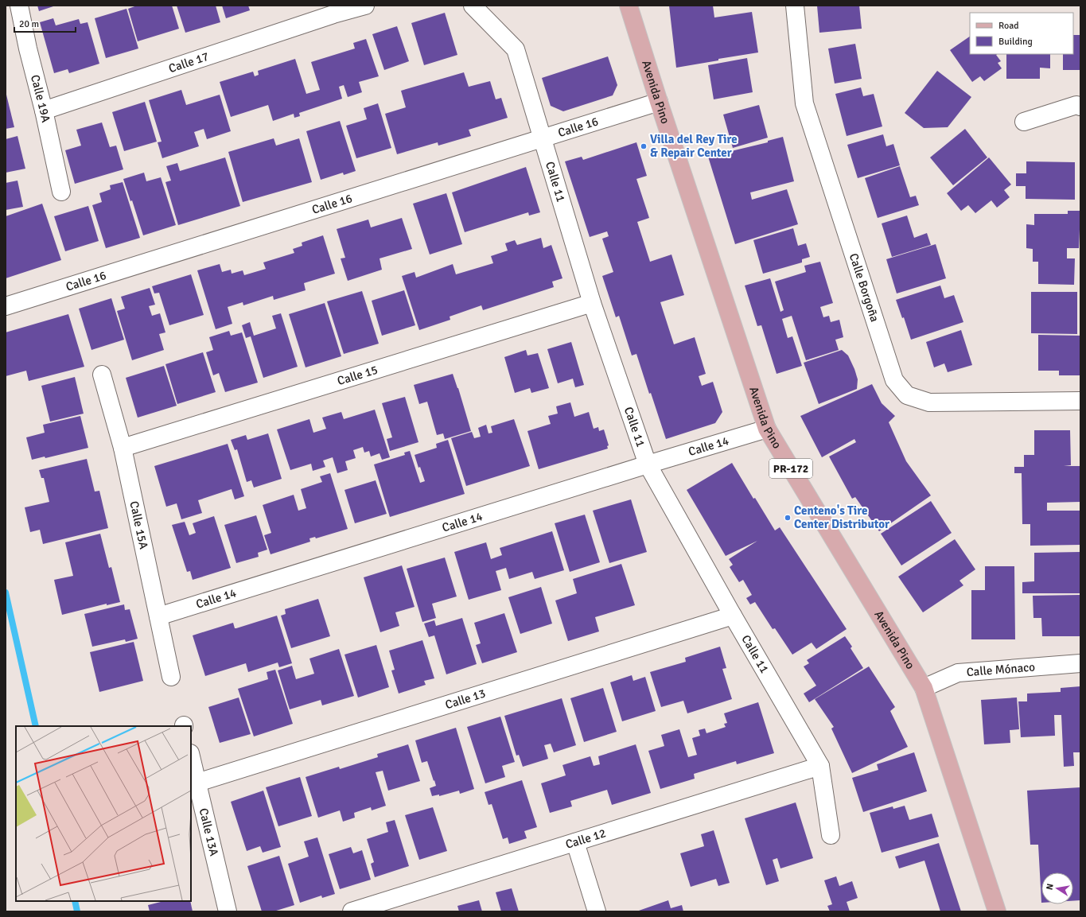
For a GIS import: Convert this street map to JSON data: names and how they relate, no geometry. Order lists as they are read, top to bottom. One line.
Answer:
{"streets":{"main road":["Avenida Pino","PR-172"],"street":["Calle 17","Calle 19A","Calle 16","Calle 11","Calle Borgoña","Calle 15","Calle 14","Calle 15A","Calle Mónaco","Calle 13","Calle 13A","Calle 12"]},"crossings":[["Calle 17","Calle 19A"],["Avenida Pino","Calle 16"],["Avenida Pino","Calle 14"],["Avenida Pino","Calle Mónaco"],["Calle 16","Calle 11"],["Calle 11","Calle 15"],["Calle 11","Calle 14"],["Calle 11","Calle 13"],["Calle 11","Calle 12"],["Calle 15","Calle 15A"],["Calle 14","Calle 15A"],["Calle 13","Calle 13A"]],"places":["Villa del Rey Tire & Repair Center","Centeno's Tire Center Distributor"],"legend":["Road","Building"],"scale_bar":"20 m","north":"left"}
